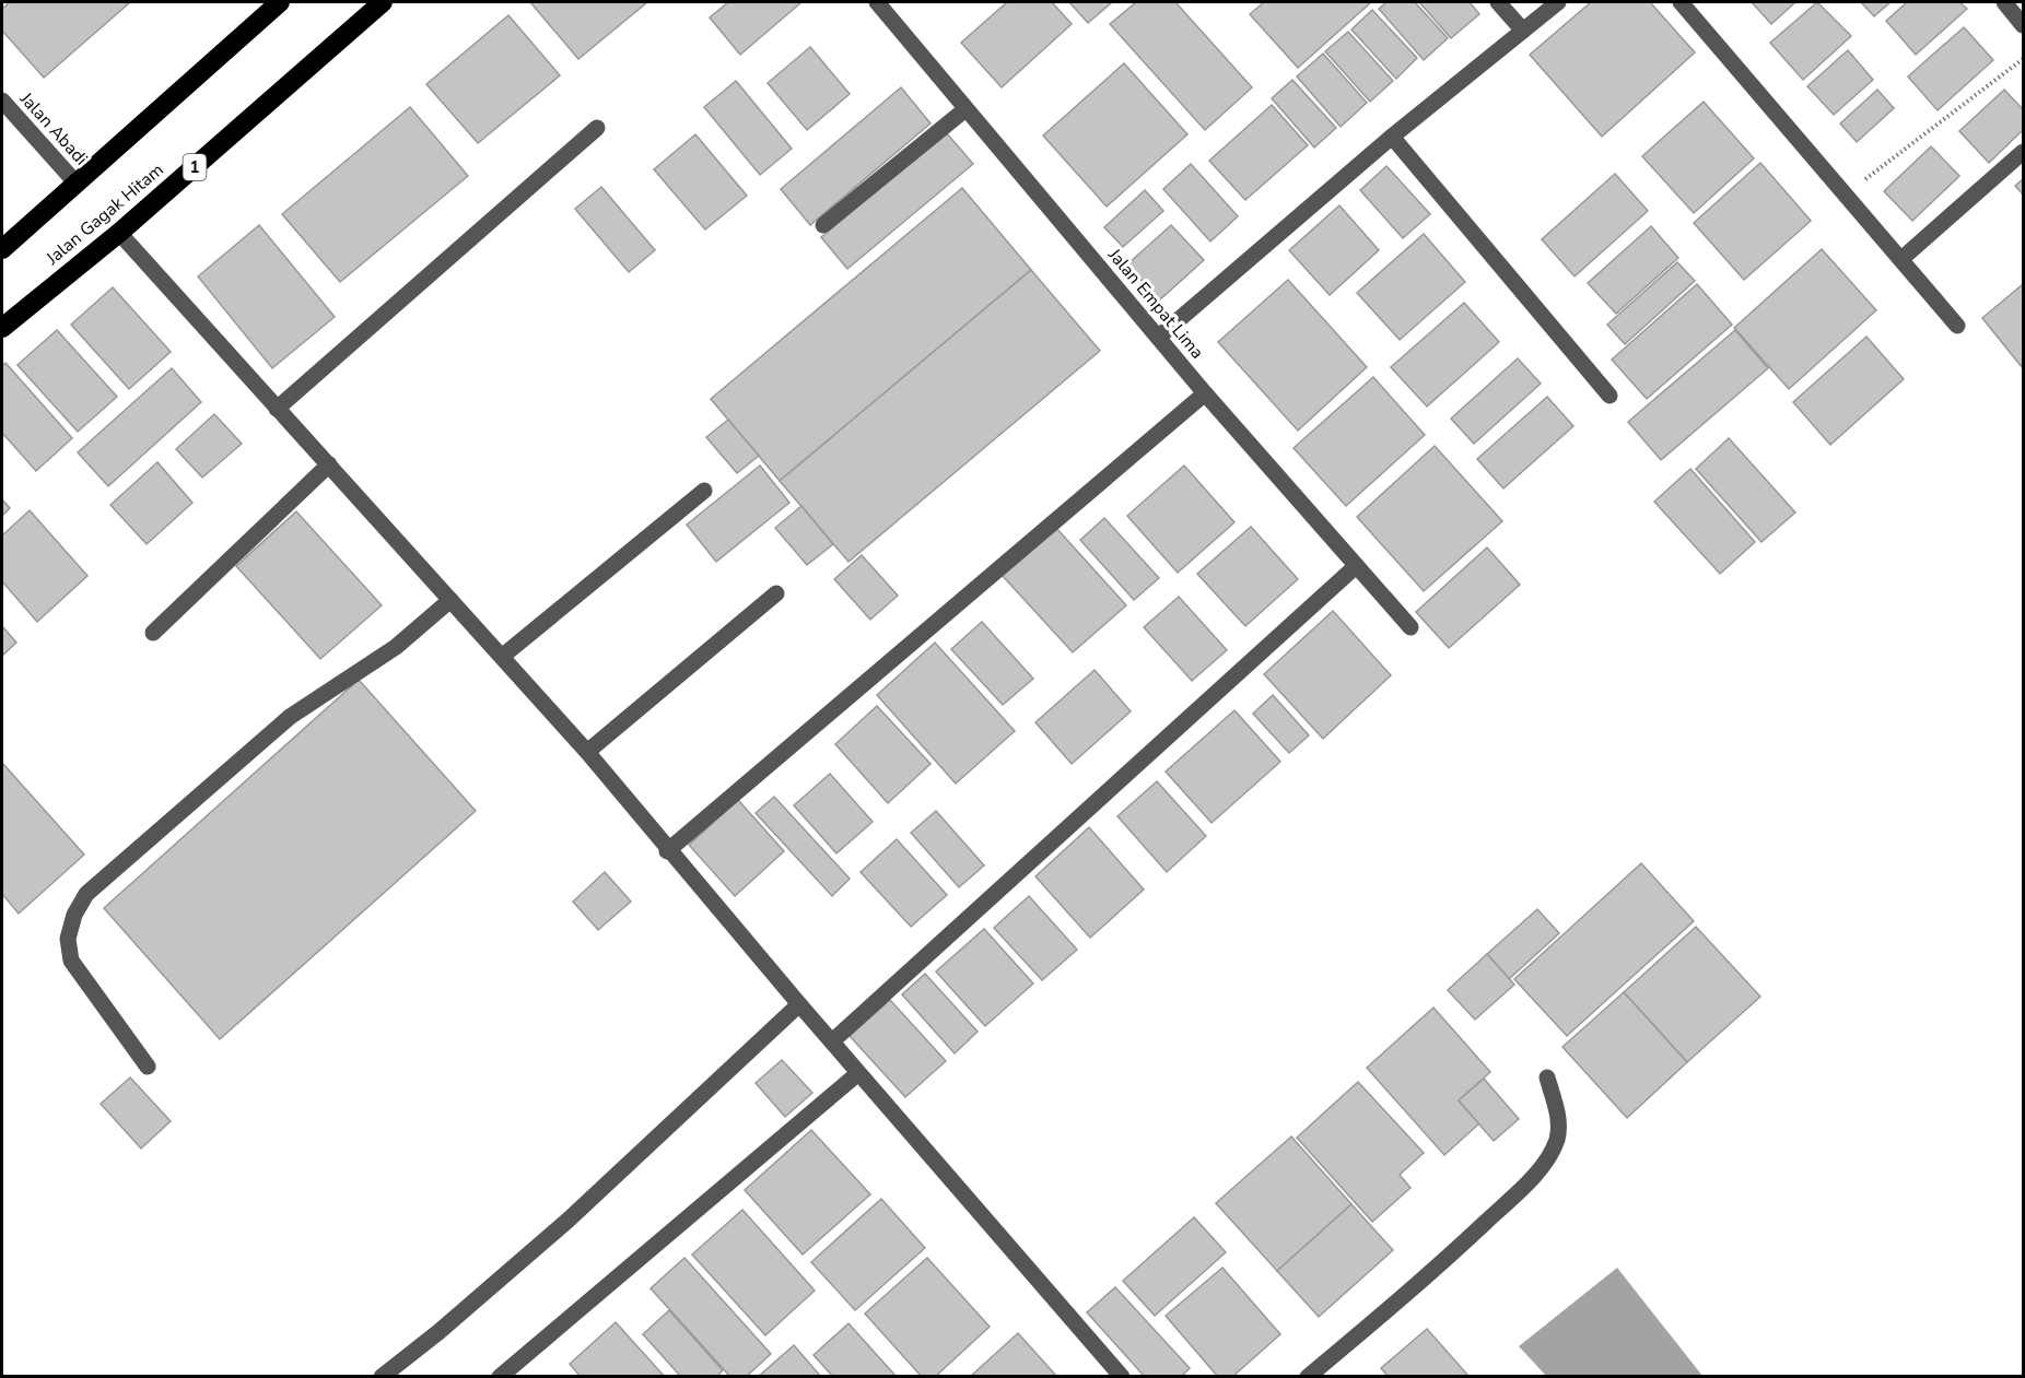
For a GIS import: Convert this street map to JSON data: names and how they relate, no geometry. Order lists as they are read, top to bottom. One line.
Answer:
{"streets":{"highway":["1","Jalan Gagak Hitam"],"street":["Jalan Abadi","Jalan Empat Lima"]}}
